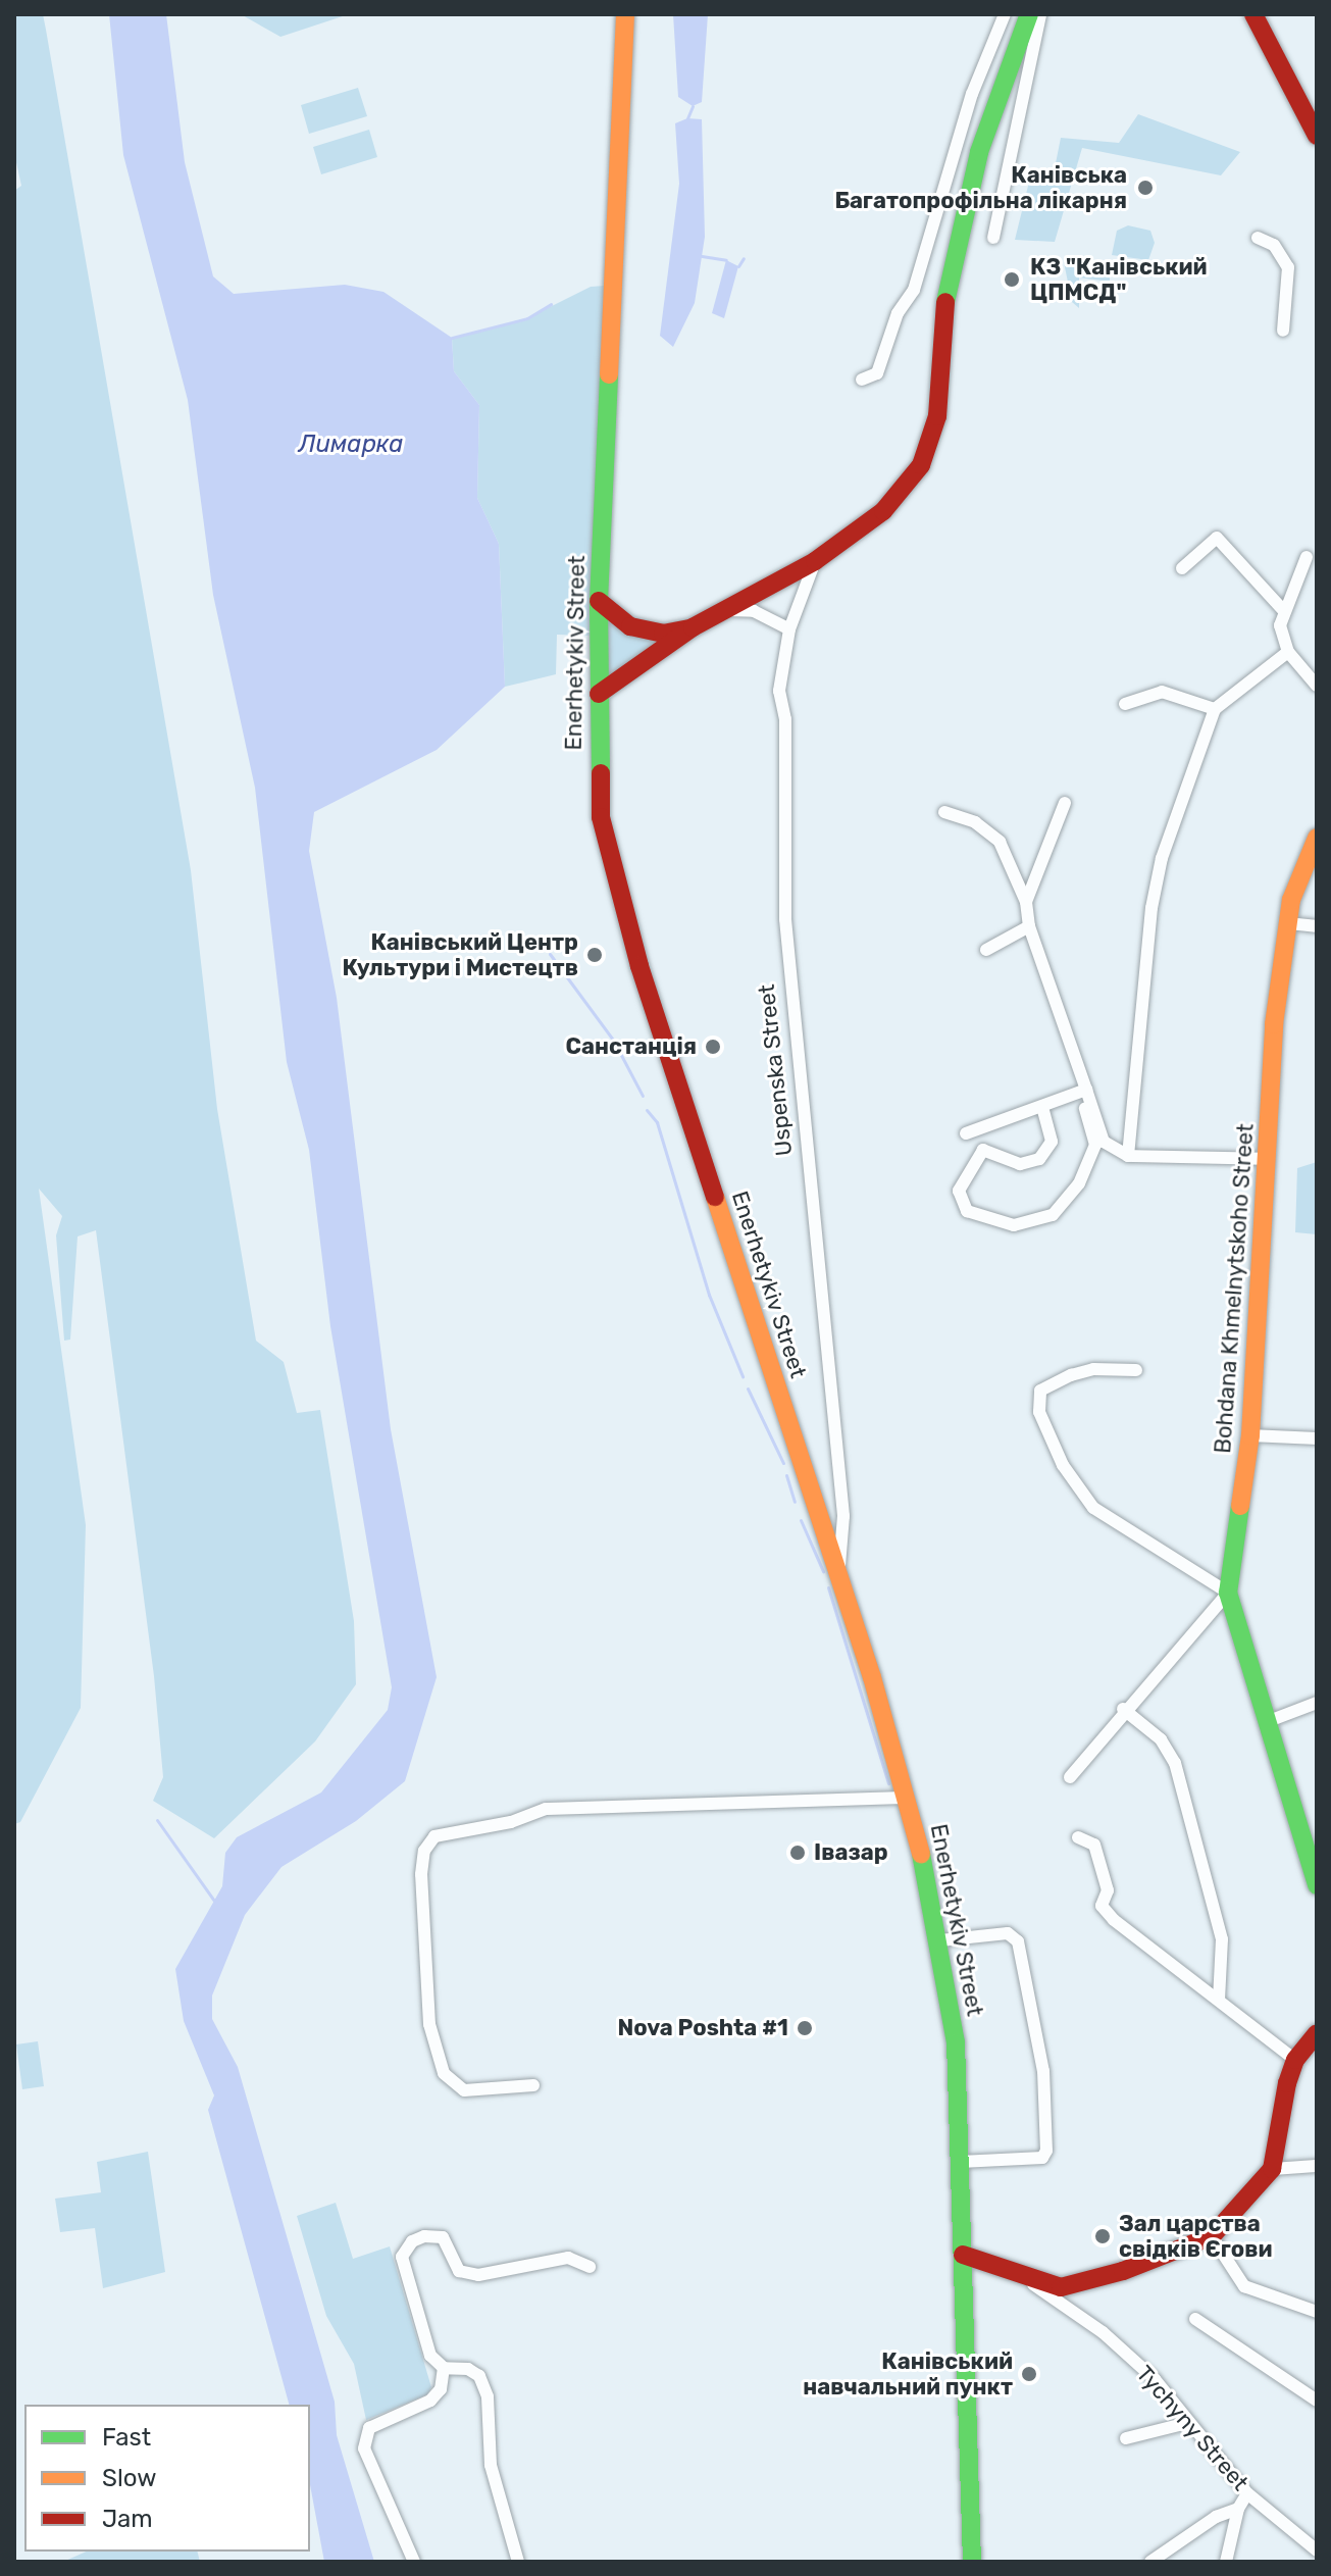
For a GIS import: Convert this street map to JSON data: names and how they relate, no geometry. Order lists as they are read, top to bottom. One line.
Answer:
{"streets":{"main road":["Enerhetykiv Street","Bohdana Khmelnytskoho Street"],"street":["Uspenska Street","Tychyny Street"]},"crossings":[["Enerhetykiv Street","Uspenska Street"]],"water":["Лимарка"],"places":["Канівська Багатопрофільна лікарня","КЗ \"Канівський ЦПМСД\"","Канівський Центр Культури і Мистецтв","Санстанція","Івазар","Nova Poshta #1","Зал царства свідків Єгови","Канівський навчальний пункт"],"legend":["Fast","Slow","Jam"]}
